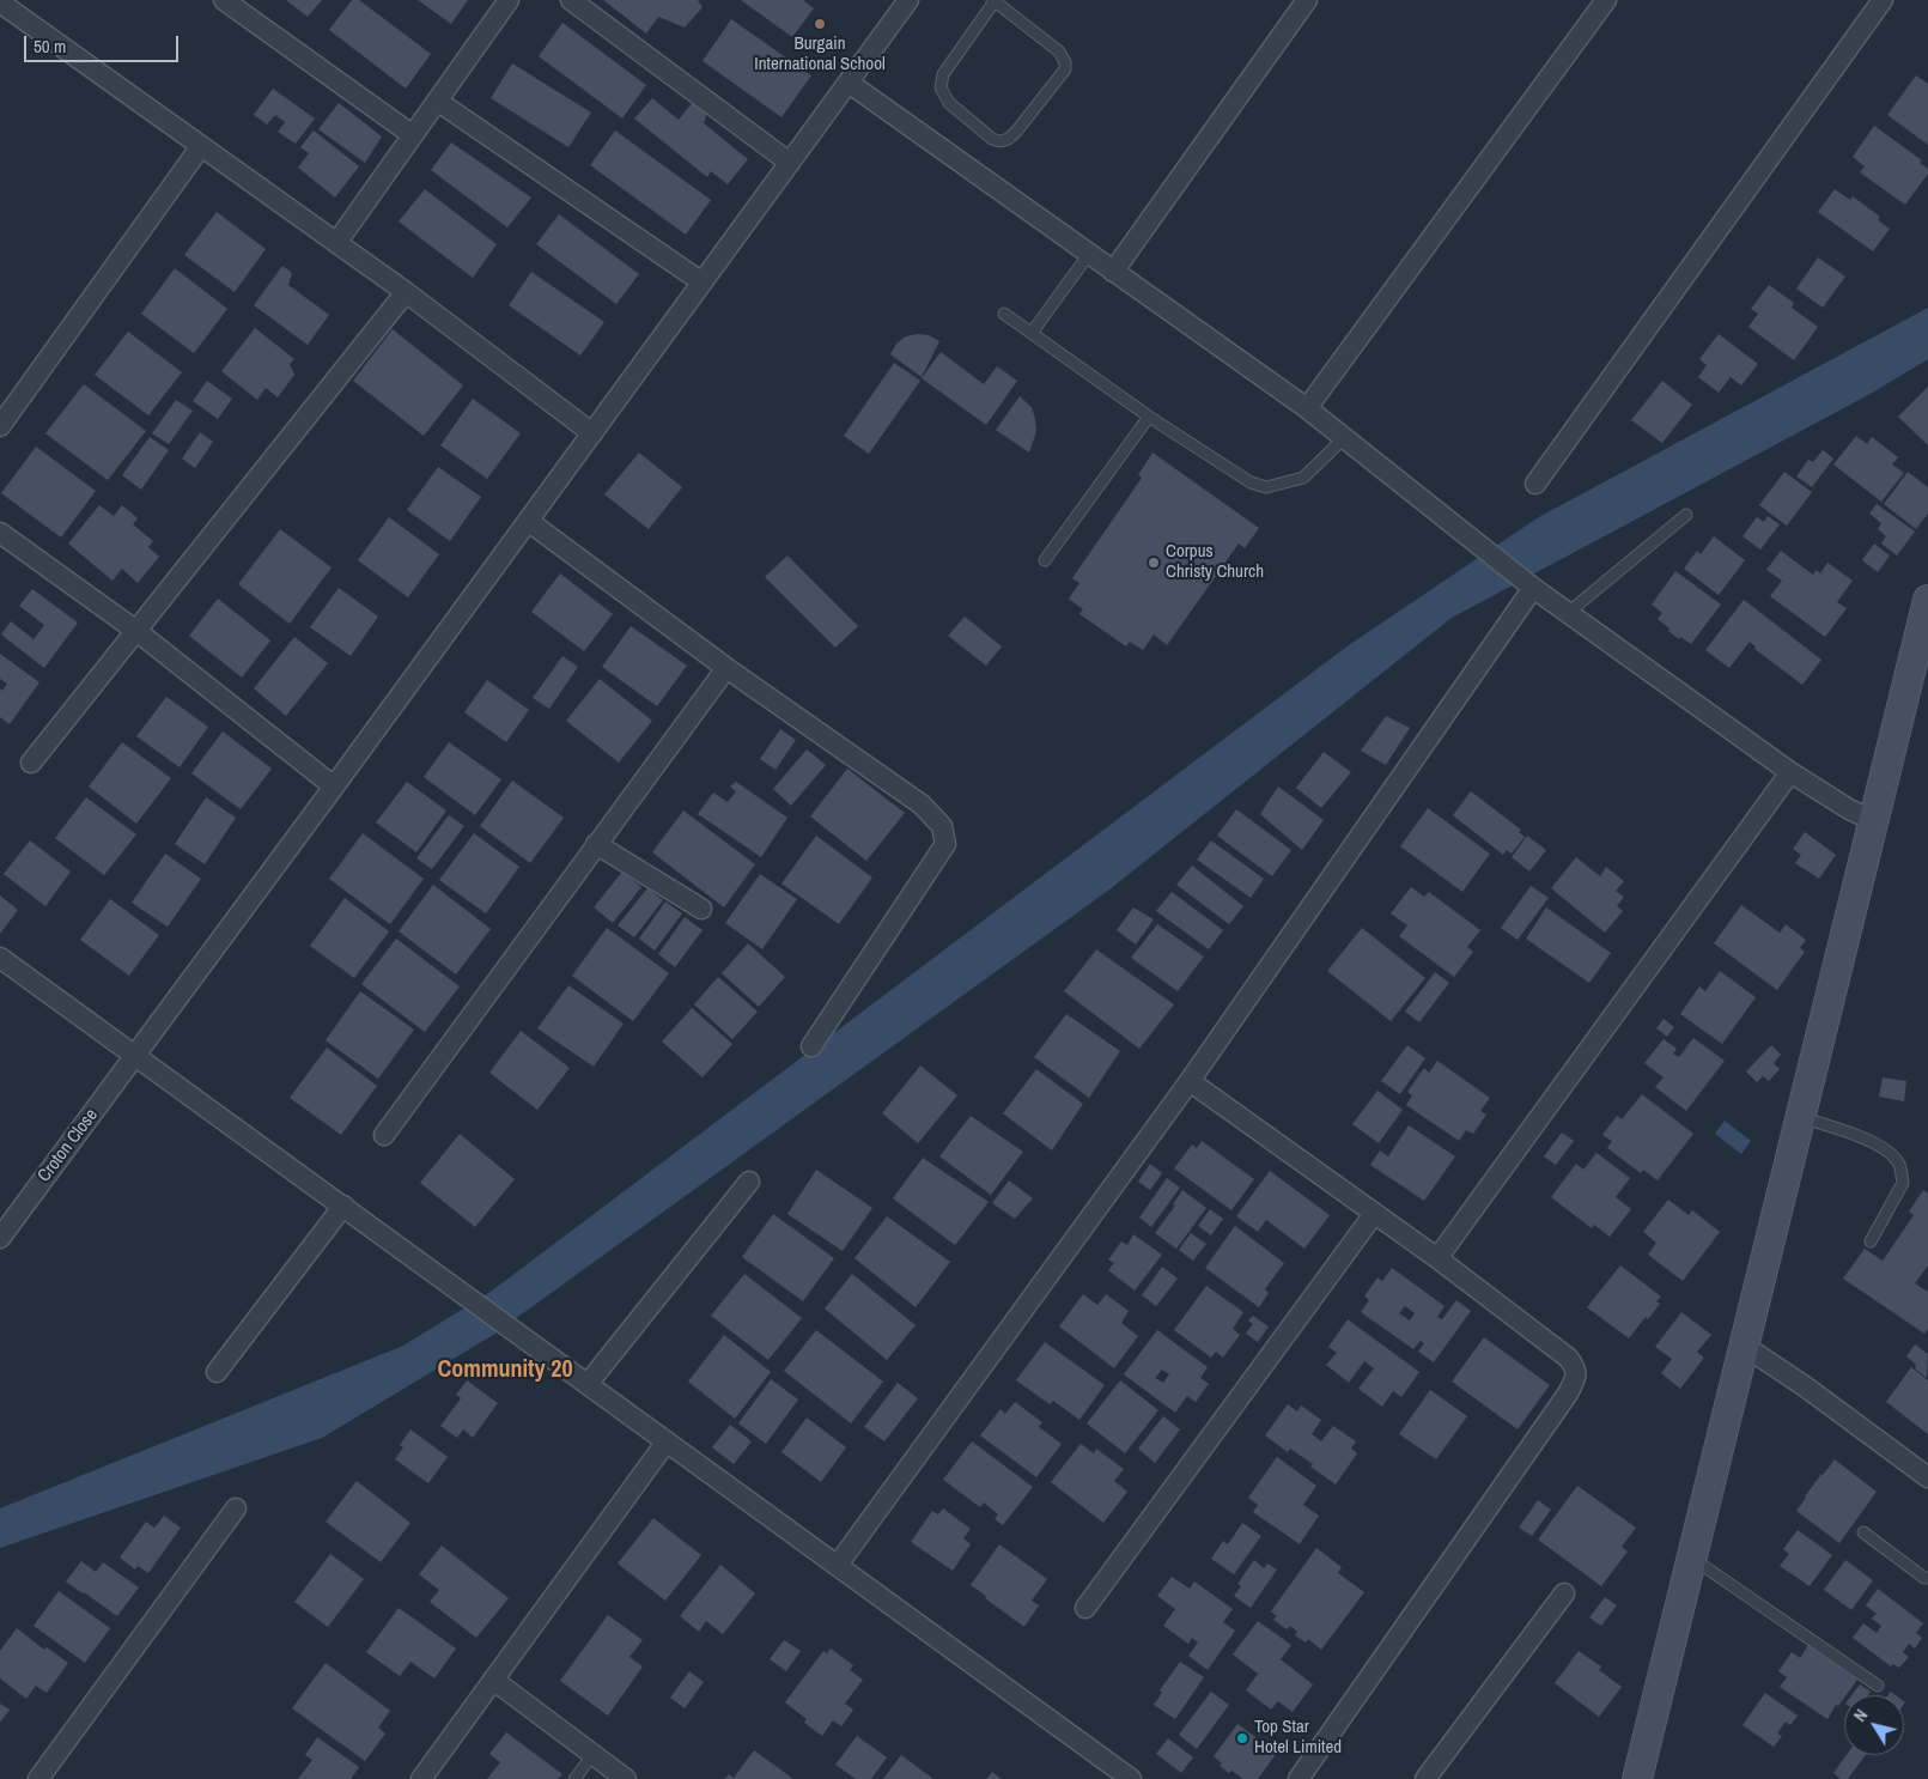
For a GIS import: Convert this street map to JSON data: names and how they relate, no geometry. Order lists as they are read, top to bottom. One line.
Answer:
{"streets":{"street":["Croton Close"]},"districts":["Community 20"],"places":["Burgain International School","Corpus Christy Church","Top Star Hotel Limited"],"scale_bar":"50 m","north":"top left"}
